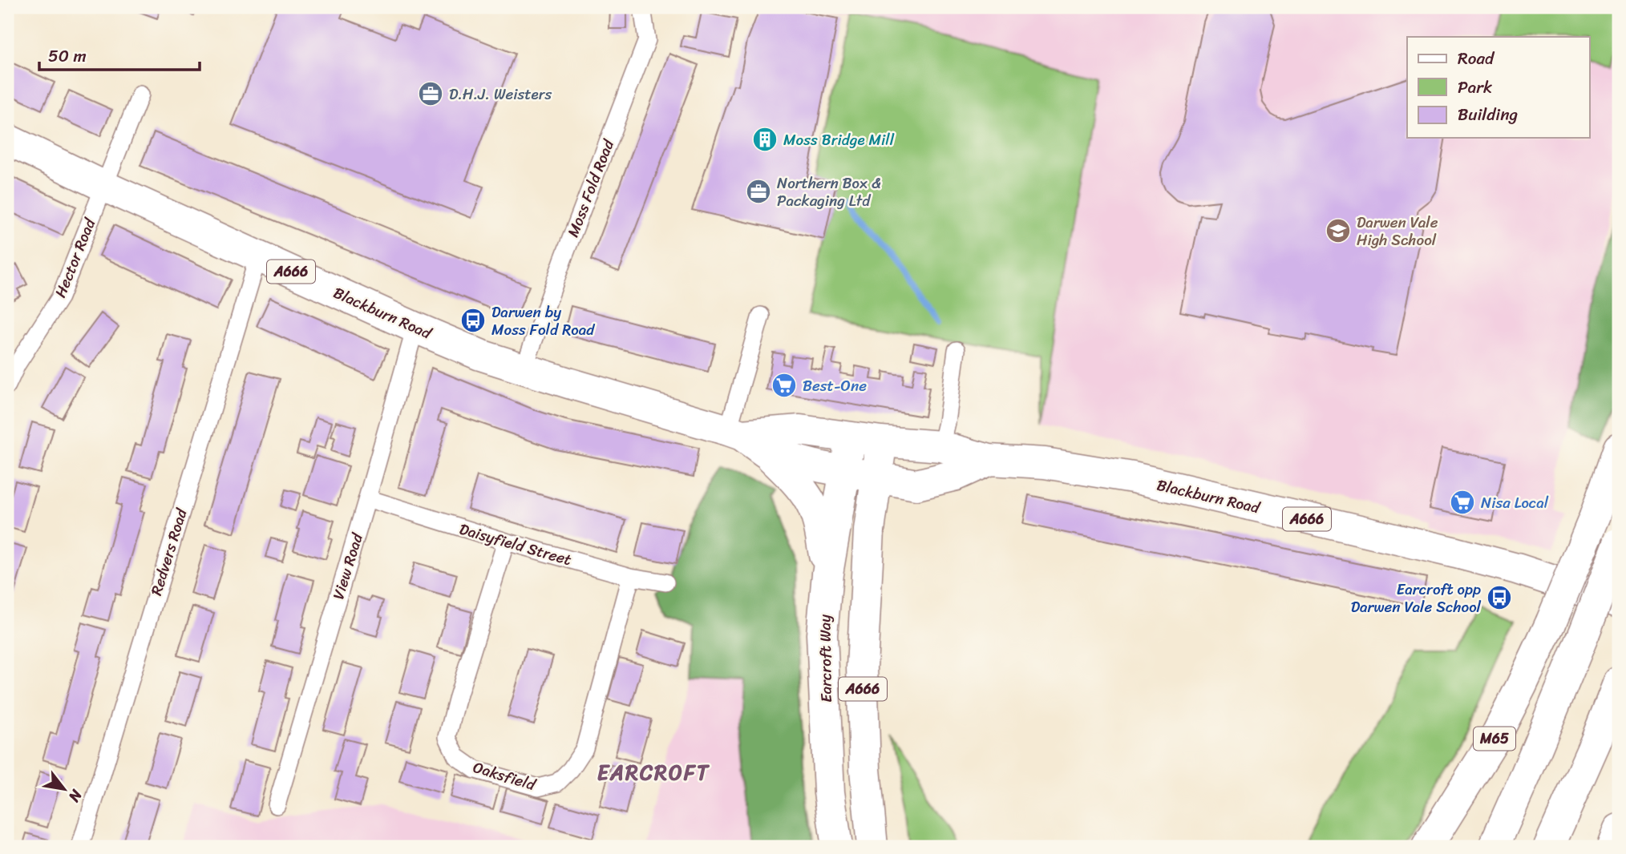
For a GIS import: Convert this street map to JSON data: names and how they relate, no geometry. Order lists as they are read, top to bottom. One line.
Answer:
{"streets":{"highway":["A666","Blackburn Road","Earcroft Way","M65"],"street":["Moss Fold Road","Hector Road","Daisyfield Street","Redvers Road","View Road","Oaksfield"]},"crossings":[["Moss Fold Road","Blackburn Road"],["Hector Road","Blackburn Road"],["A666","Blackburn Road"],["Blackburn Road","Redvers Road"],["Blackburn Road","View Road"],["Blackburn Road","Earcroft Way"],["Daisyfield Street","View Road"],["Daisyfield Street","Oaksfield"]],"districts":["EARCROFT"],"places":{"office":["D.H.J. Weisters","Northern Box & Packaging Ltd"],"building":["Moss Bridge Mill"],"school or university":["Darwen Vale High School"],"bus stop":["Darwen by Moss Fold Road","Earcroft opp Darwen Vale School"],"supermarket":["Best-One","Nisa Local"]},"legend":["Road","Park","Building"],"scale_bar":"50 m","north":"bottom right"}
